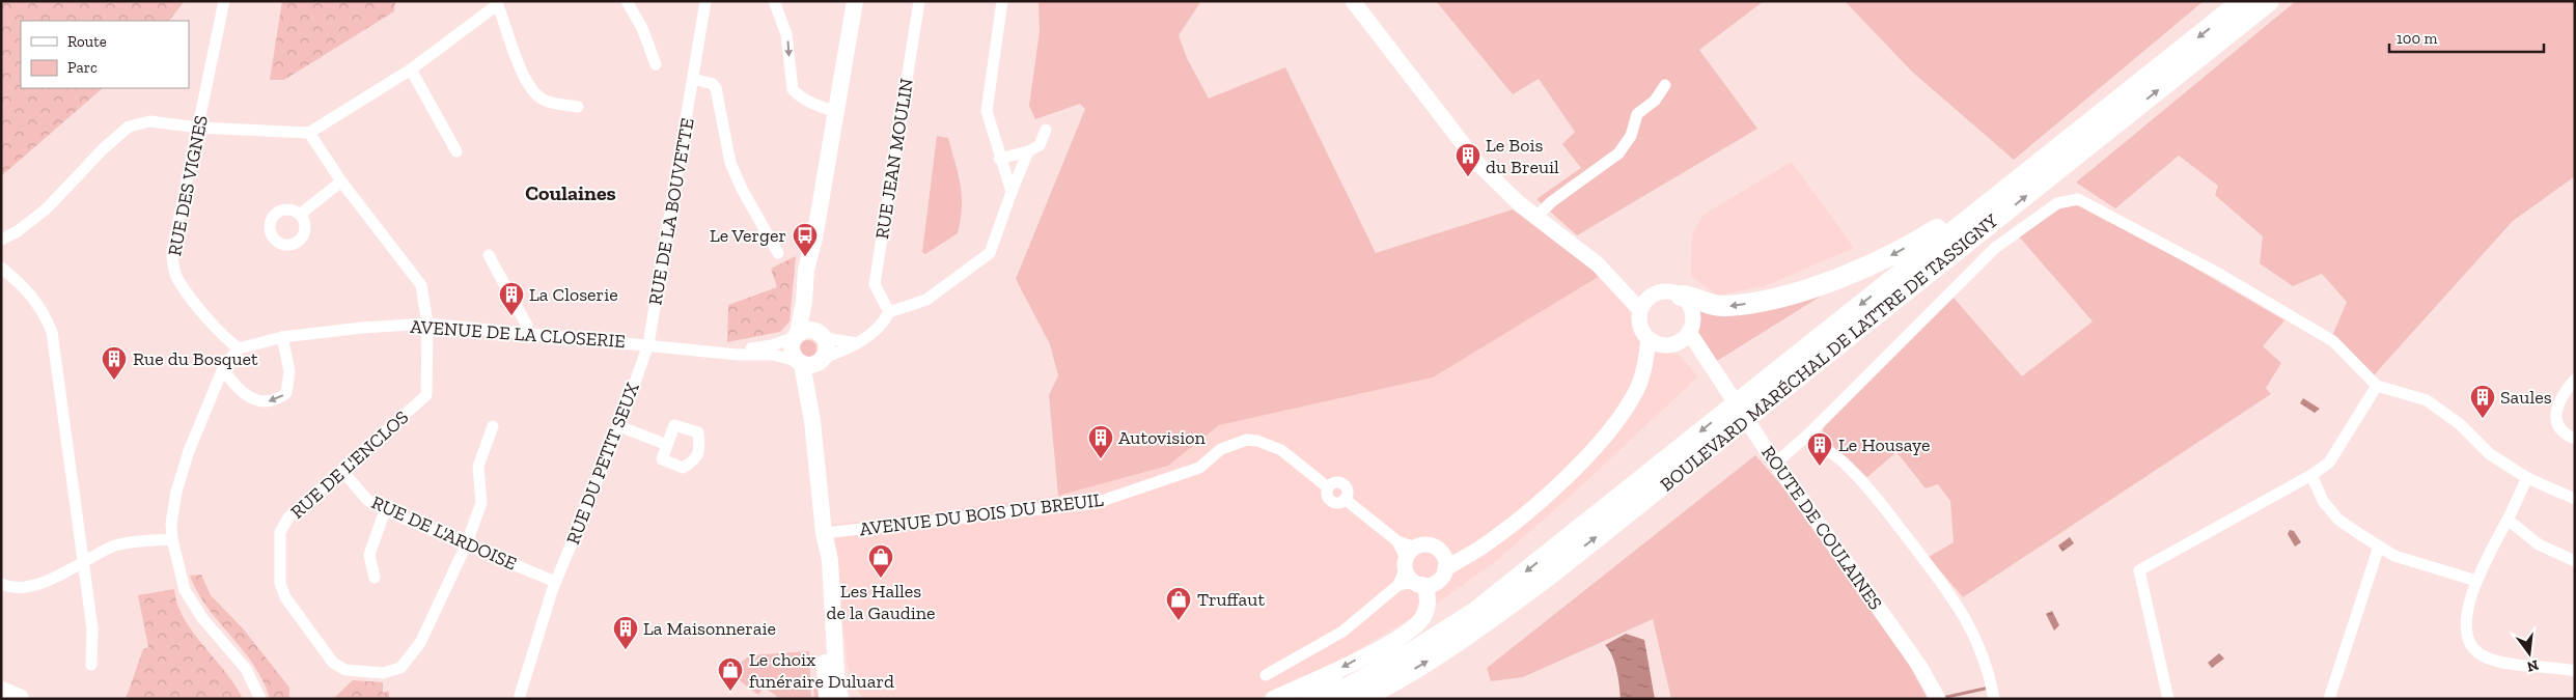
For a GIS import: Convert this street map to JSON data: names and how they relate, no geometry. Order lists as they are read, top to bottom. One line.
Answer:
{"streets":{"highway":["BOULEVARD MARÉCHAL DE LATTRE DE TASSIGNY"],"street":["RUE JEAN MOULIN","RUE DES VIGNES","RUE DE LA BOUVETTE","AVENUE DE LA CLOSERIE","RUE DU PETIT SEUX","RUE DE L'ENCLOS","AVENUE DU BOIS DU BREUIL","ROUTE DE COULAINES","RUE DE L'ARDOISE"]},"crossings":[["RUE DES VIGNES","AVENUE DE LA CLOSERIE"],["RUE DE LA BOUVETTE","AVENUE DE LA CLOSERIE"],["RUE DE LA BOUVETTE","RUE DU PETIT SEUX"],["AVENUE DE LA CLOSERIE","RUE DU PETIT SEUX"],["AVENUE DE LA CLOSERIE","RUE DE L'ENCLOS"],["RUE DU PETIT SEUX","RUE DE L'ARDOISE"],["RUE DE L'ENCLOS","RUE DE L'ARDOISE"]],"districts":["Coulaines"],"places":{"building":["Le Bois du Breuil","La Closerie","Rue du Bosquet","Saules","Autovision","Le Housaye","La Maisonneraie"],"bus stop":["Le Verger"],"shop":["Les Halles de la Gaudine","Truffaut","Le choix funéraire Duluard"]},"legend":["Route","Parc"],"scale_bar":"100 m","north":"bottom"}
